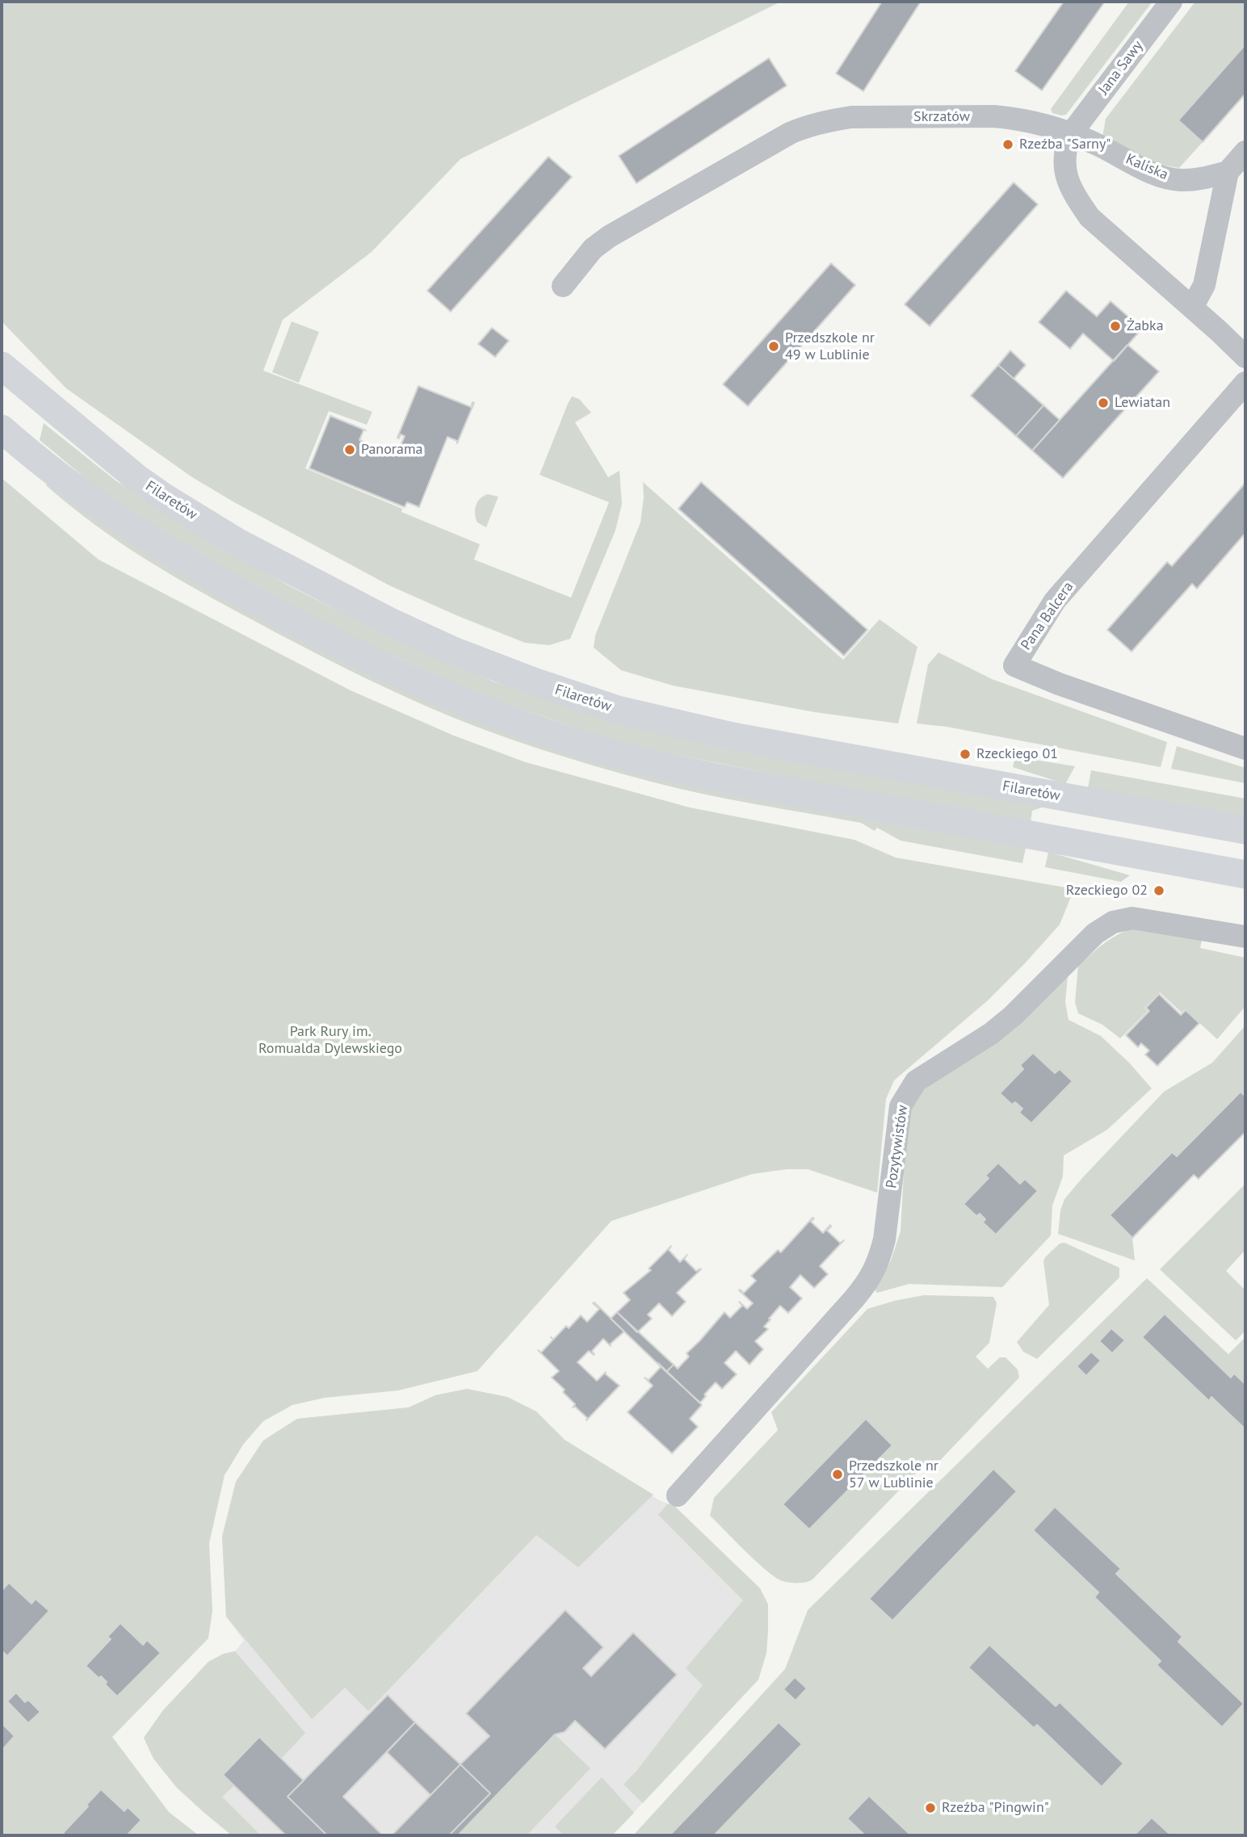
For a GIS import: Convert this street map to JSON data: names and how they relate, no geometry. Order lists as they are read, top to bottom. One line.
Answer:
{"streets":{"main road":["Filaretów"],"street":["Jana Sawy","Skrzatów","Kaliska","Pana Balcera","Pozytywistów"]},"crossings":[["Jana Sawy","Skrzatów"],["Jana Sawy","Kaliska"],["Skrzatów","Kaliska"]],"parks":["Park Rury im. Romualda Dylewskiego"],"places":["Rzeźba \"Sarny\"","Żabka","Przedszkole nr 49 w Lublinie","Lewiatan","Panorama","Rzeckiego 01","Rzeckiego 02","Przedszkole nr 57 w Lublinie","Rzeźba \"Pingwin\""]}
